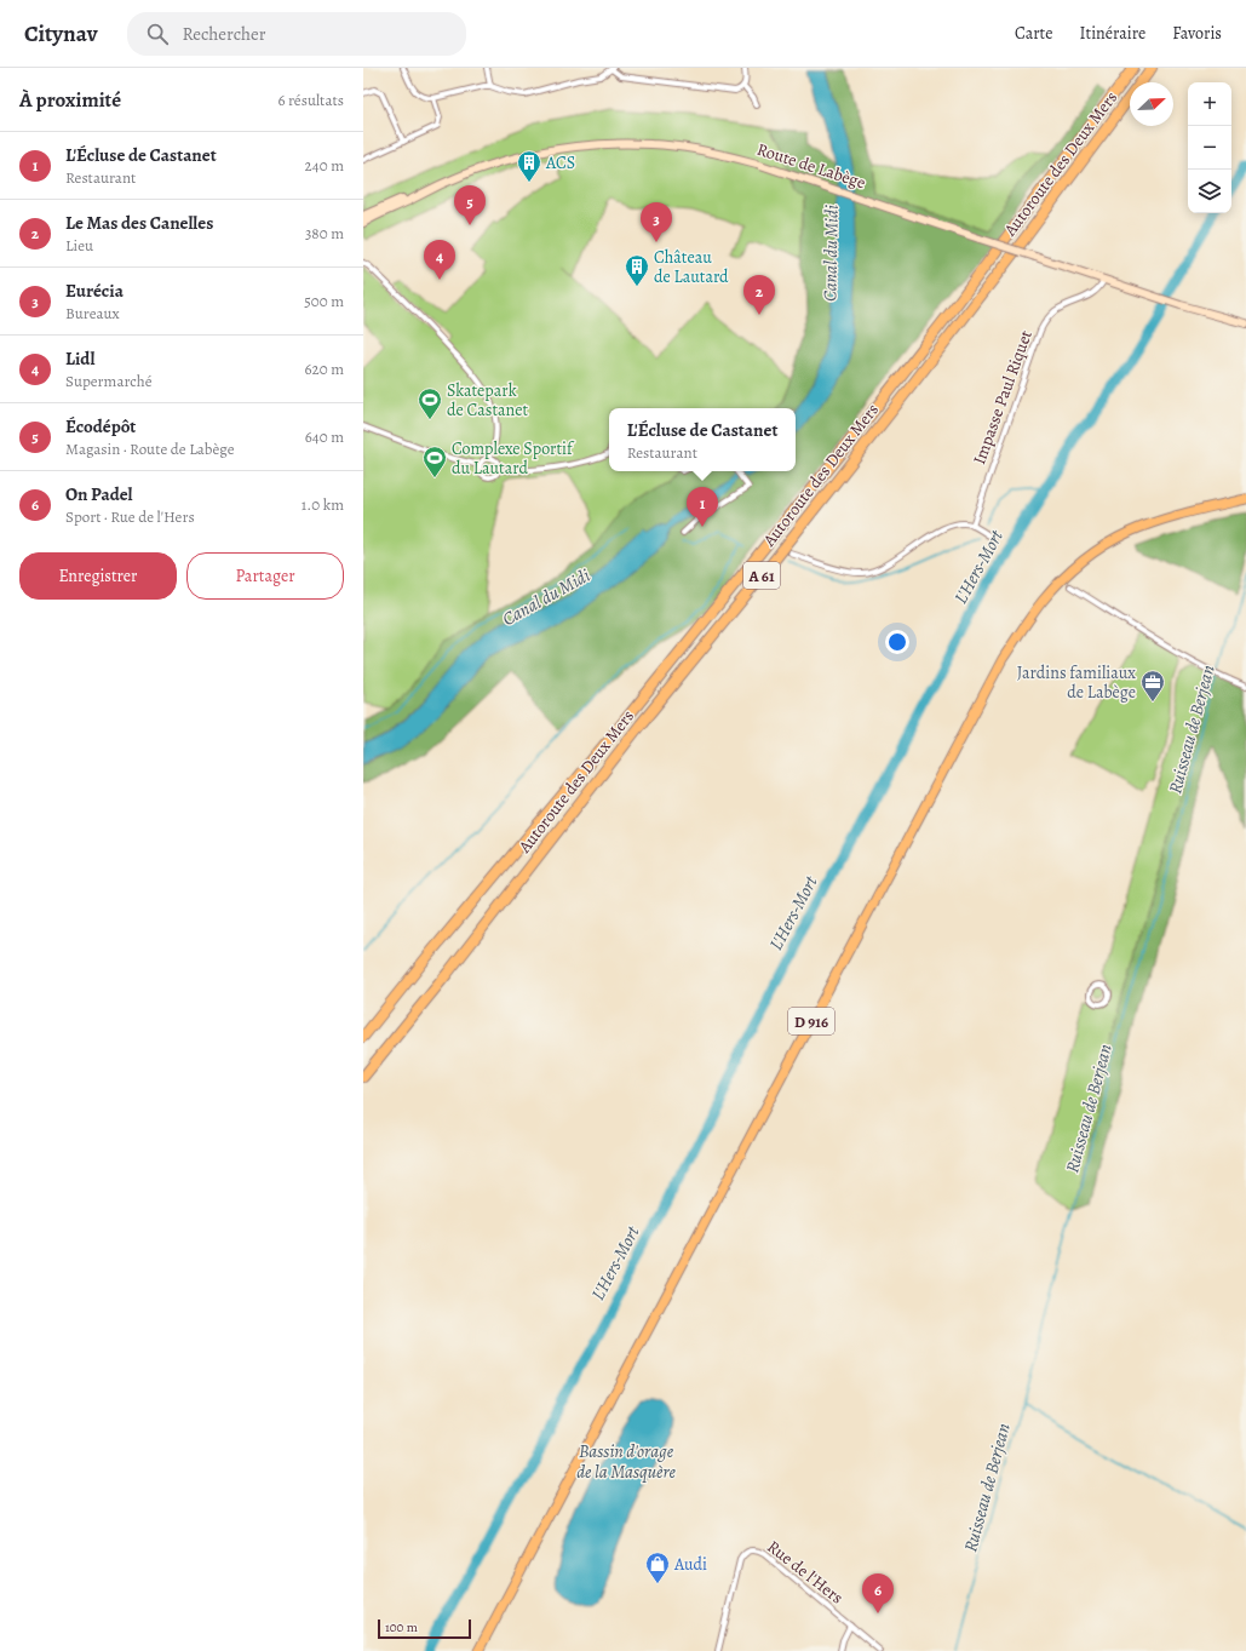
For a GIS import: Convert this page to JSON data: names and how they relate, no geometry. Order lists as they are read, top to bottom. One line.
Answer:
{"streets":{"highway":["Autoroute des Deux Mers","A 61"],"main road":["D 916"],"street":["Route de Labège","Impasse Paul Riquet","Rue de l'Hers"]},"crossings":[["Route de Labège","Impasse Paul Riquet"]],"water":["Canal du Midi","L'Hers-Mort","Ruisseau de Berjean","Bassin d'orage de la Masquère"],"places":{"building":["ACS","Château de Lautard"],"sports":["Skatepark de Castanet","Complexe Sportif du Lautard"],"office":["Jardins familiaux de Labège"],"shop":["Audi"]},"scale_bar":"100 m","north":"top right","page":{"header":"Citynav","search":"Rechercher","nav":["Carte","Itinéraire","Favoris"],"heading":["À proximité","6 résultats"],"map_buttons":["+","−"],"list":[{"mark":"1","name":"L'Écluse de Castanet","note":"Restaurant","value":"240 m"},{"mark":"2","name":"Le Mas des Canelles","note":"Lieu","value":"380 m"},{"mark":"3","name":"Eurécia","note":"Bureaux","value":"500 m"},{"mark":"4","name":"Lidl","note":"Supermarché","value":"620 m"},{"mark":"5","name":"Écodépôt","note":"Magasin · Route de Labège","value":"640 m"},{"mark":"6","name":"On Padel","note":"Sport · Rue de l'Hers","value":"1.0 km"}],"pins":["5","3","4","2","1","6"],"popup":["L'Écluse de Castanet","Restaurant"],"buttons":["Enregistrer","Partager"],"scale":"100 m"}}
